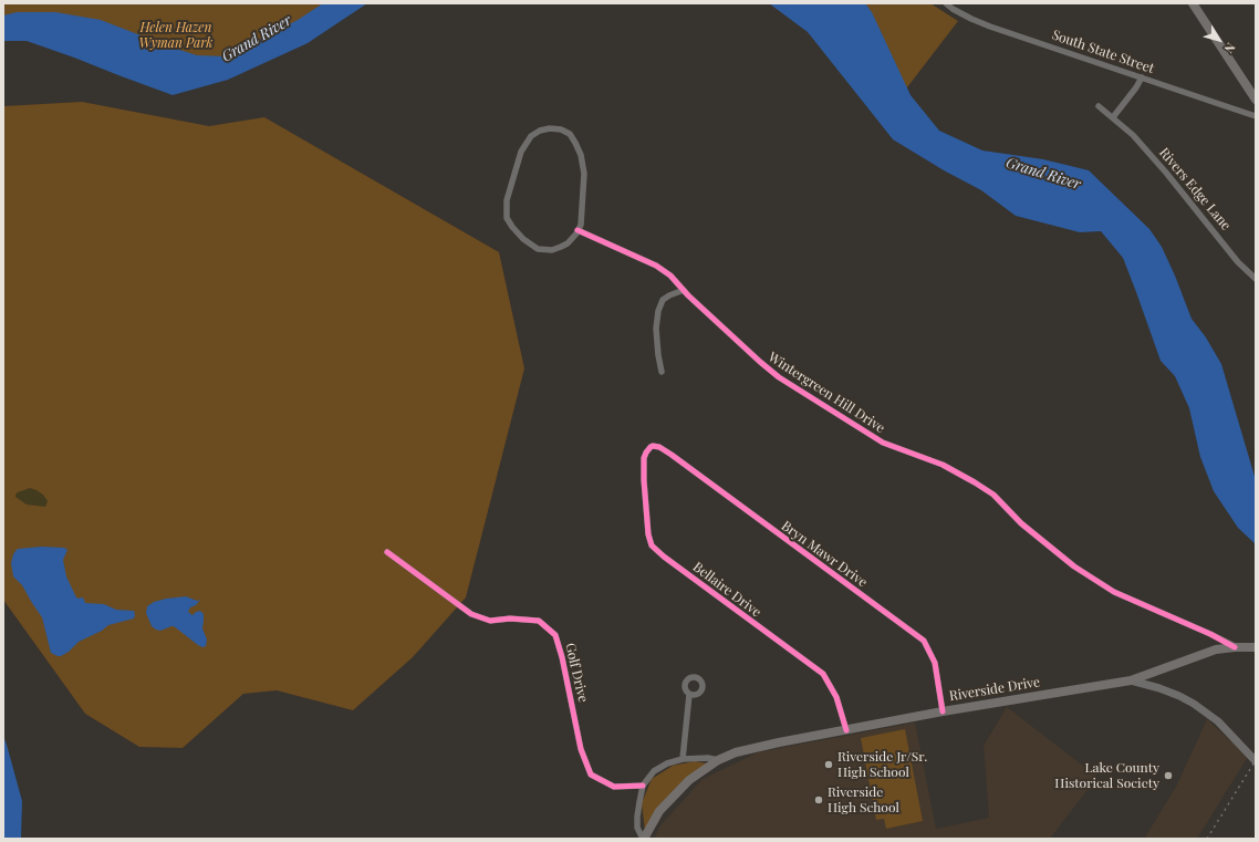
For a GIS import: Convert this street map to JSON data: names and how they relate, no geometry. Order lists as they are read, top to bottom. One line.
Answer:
{"streets":{"main road":["Riverside Drive"],"street":["South State Street","Rivers Edge Lane","Wintergreen Hill Drive","Bryn Mawr Drive","Bellaire Drive","Golf Drive"]},"crossings":[["Bryn Mawr Drive","Bellaire Drive"],["Bryn Mawr Drive","Riverside Drive"],["Bellaire Drive","Riverside Drive"]],"water":["Grand River"],"parks":["Helen Hazen Wyman Park"],"places":["Riverside Jr/Sr. High School","Lake County Historical Society","Riverside High School"],"north":"bottom right"}
